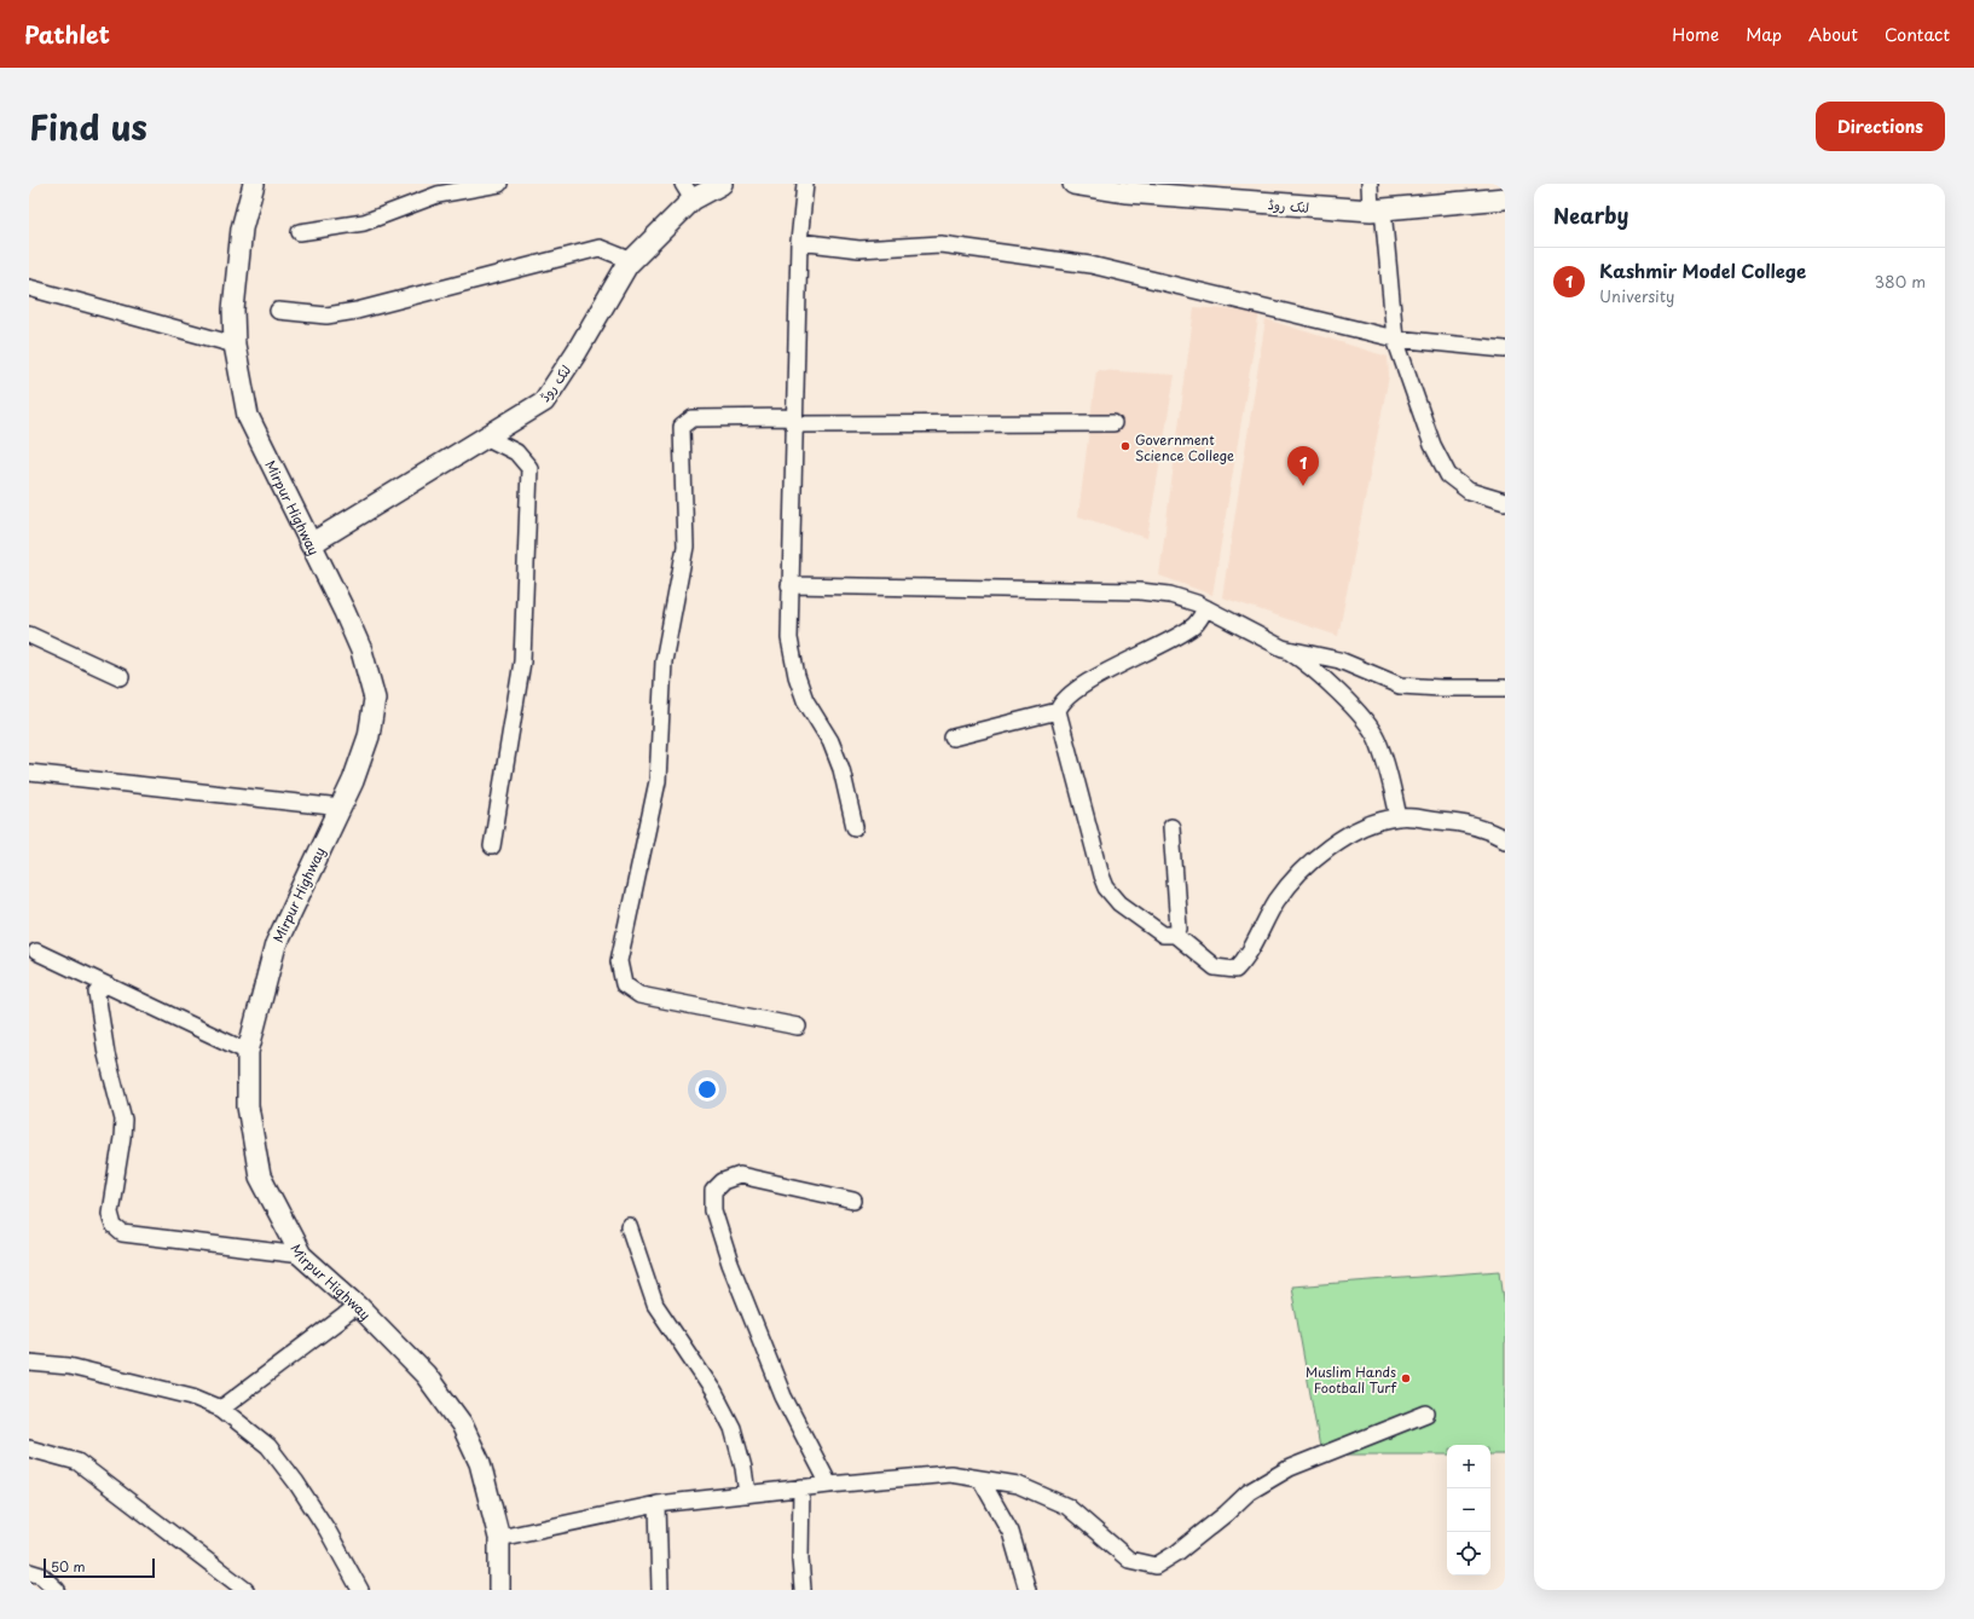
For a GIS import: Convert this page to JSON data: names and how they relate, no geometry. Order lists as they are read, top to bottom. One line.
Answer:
{"streets":{"main road":["لنک روڈ","Mirpur Highway"]},"crossings":[["لنک روڈ","Mirpur Highway"]],"places":["Government Science College","Muslim Hands Football Turf"],"scale_bar":"50 m","page":{"header":"Pathlet","nav":["Home","Map","About","Contact"],"title":"Find us","buttons":"Directions","heading":"Nearby","list":[{"mark":"1","name":"Kashmir Model College","note":"University","value":"380 m"}],"pins":"1","map_buttons":["+","−"],"scale":"50 m"}}
